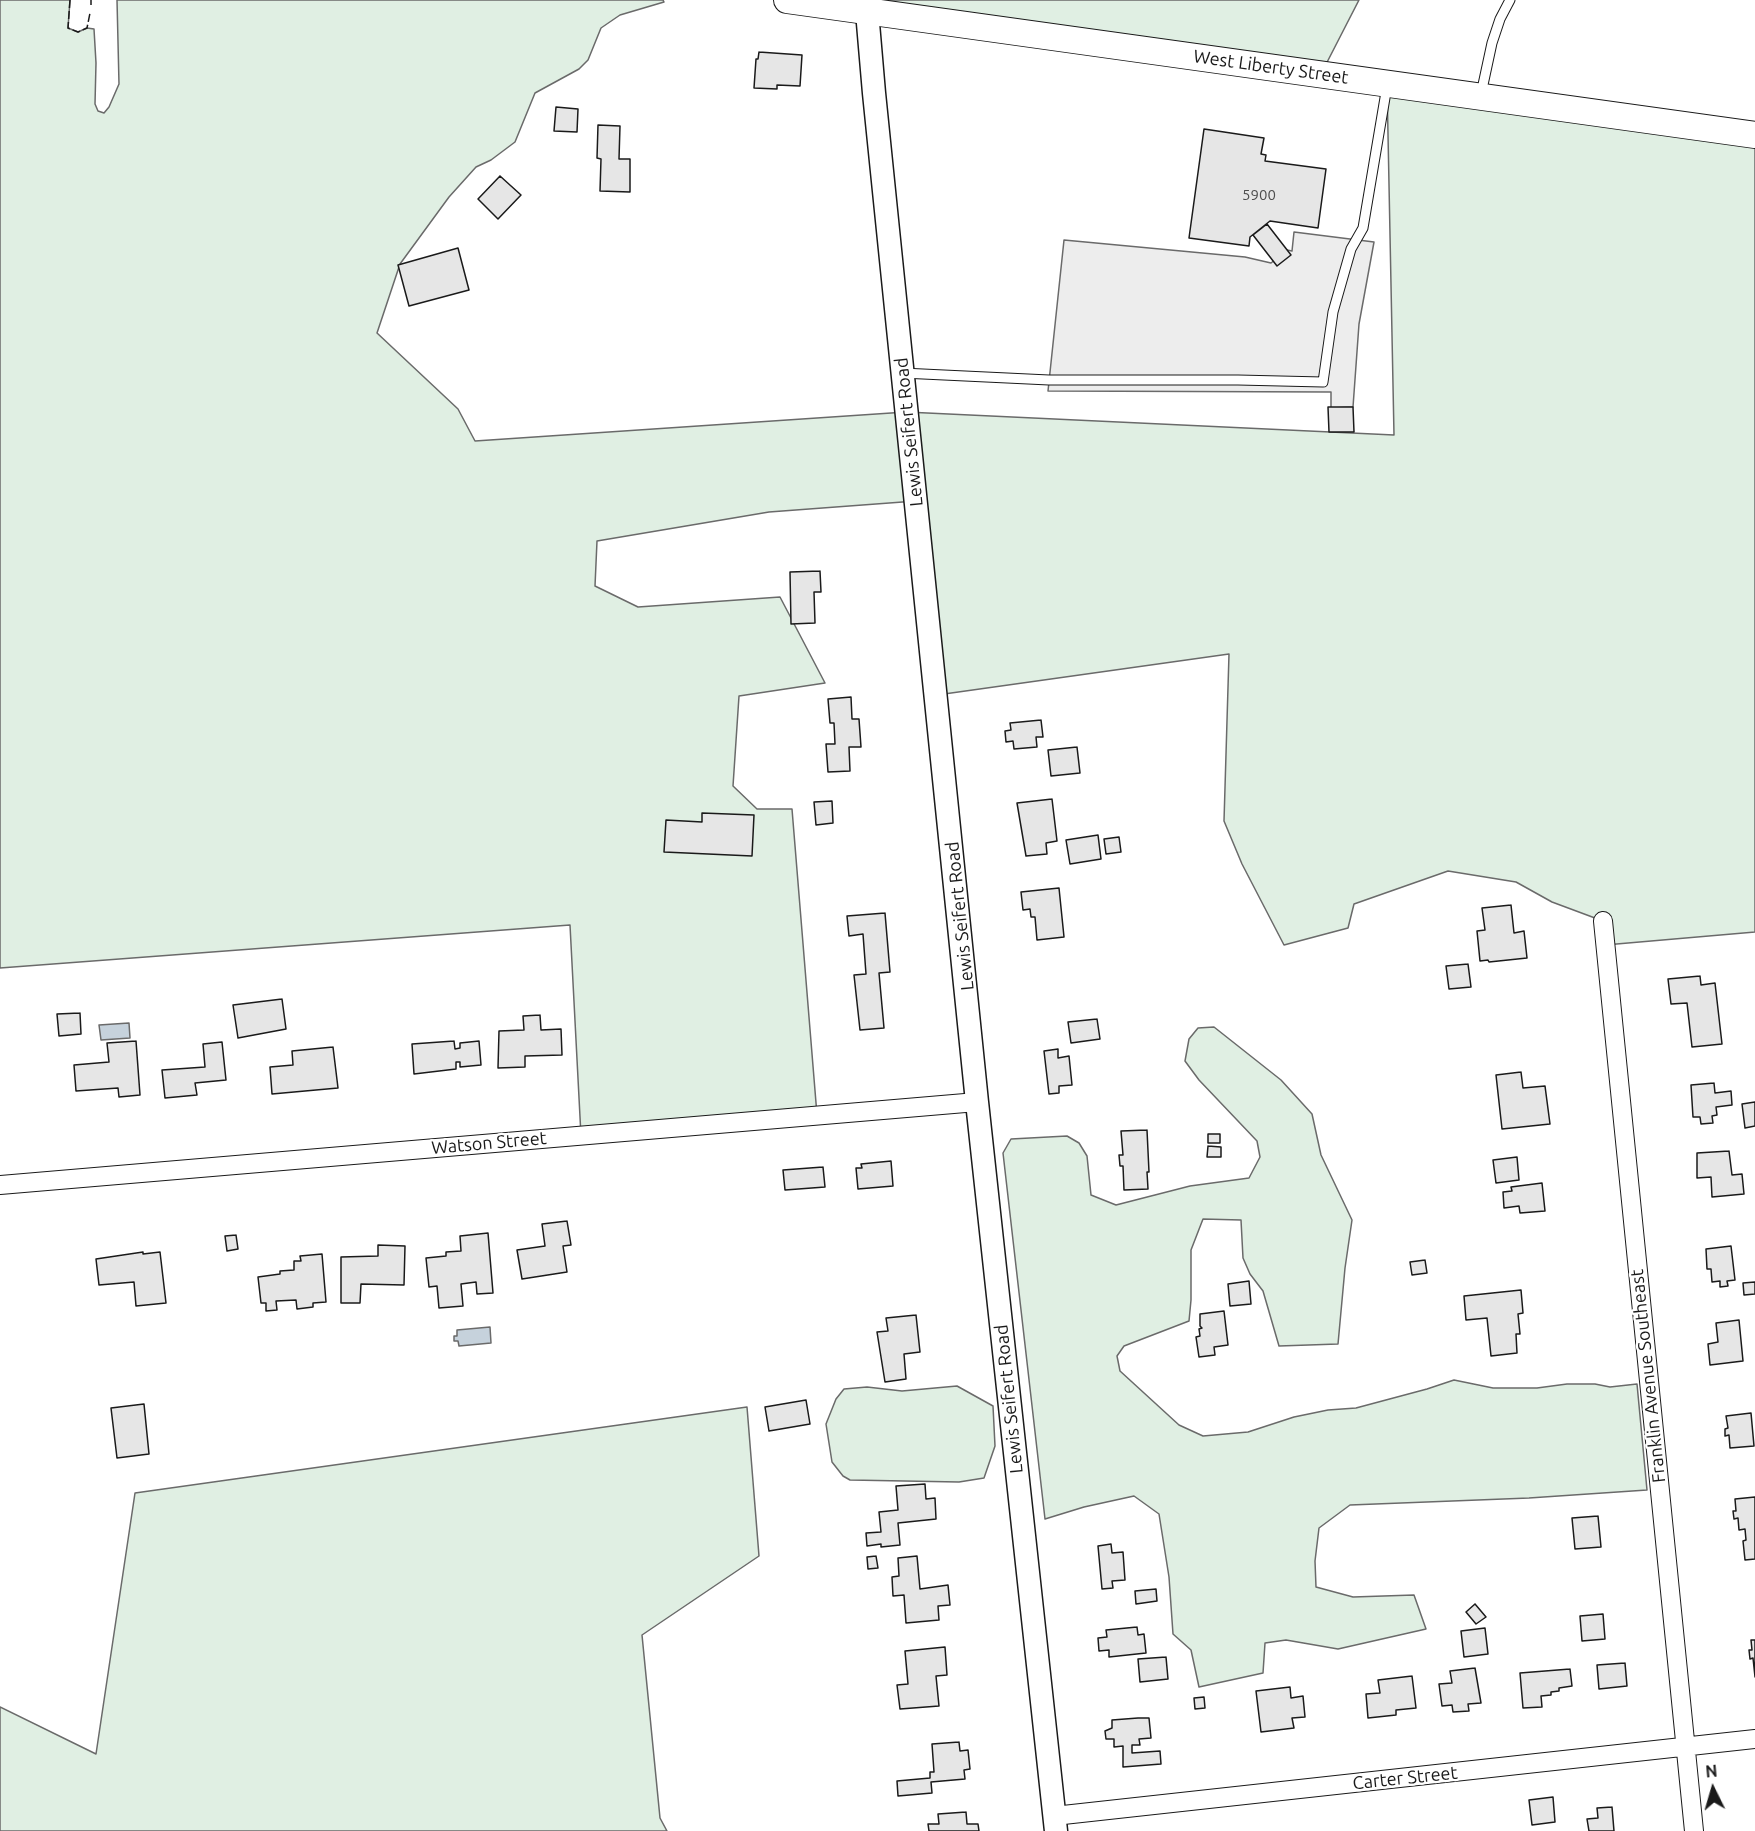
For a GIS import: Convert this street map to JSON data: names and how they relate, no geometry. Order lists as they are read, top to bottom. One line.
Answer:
{"streets":{"main road":["West Liberty Street"],"street":["Lewis Seifert Road","Watson Street","Franklin Avenue Southeast","Carter Street"]},"crossings":[["West Liberty Street","Lewis Seifert Road"],["Lewis Seifert Road","Watson Street"],["Lewis Seifert Road","Carter Street"],["Franklin Avenue Southeast","Carter Street"]],"house_numbers":["5900"],"north":"top"}
